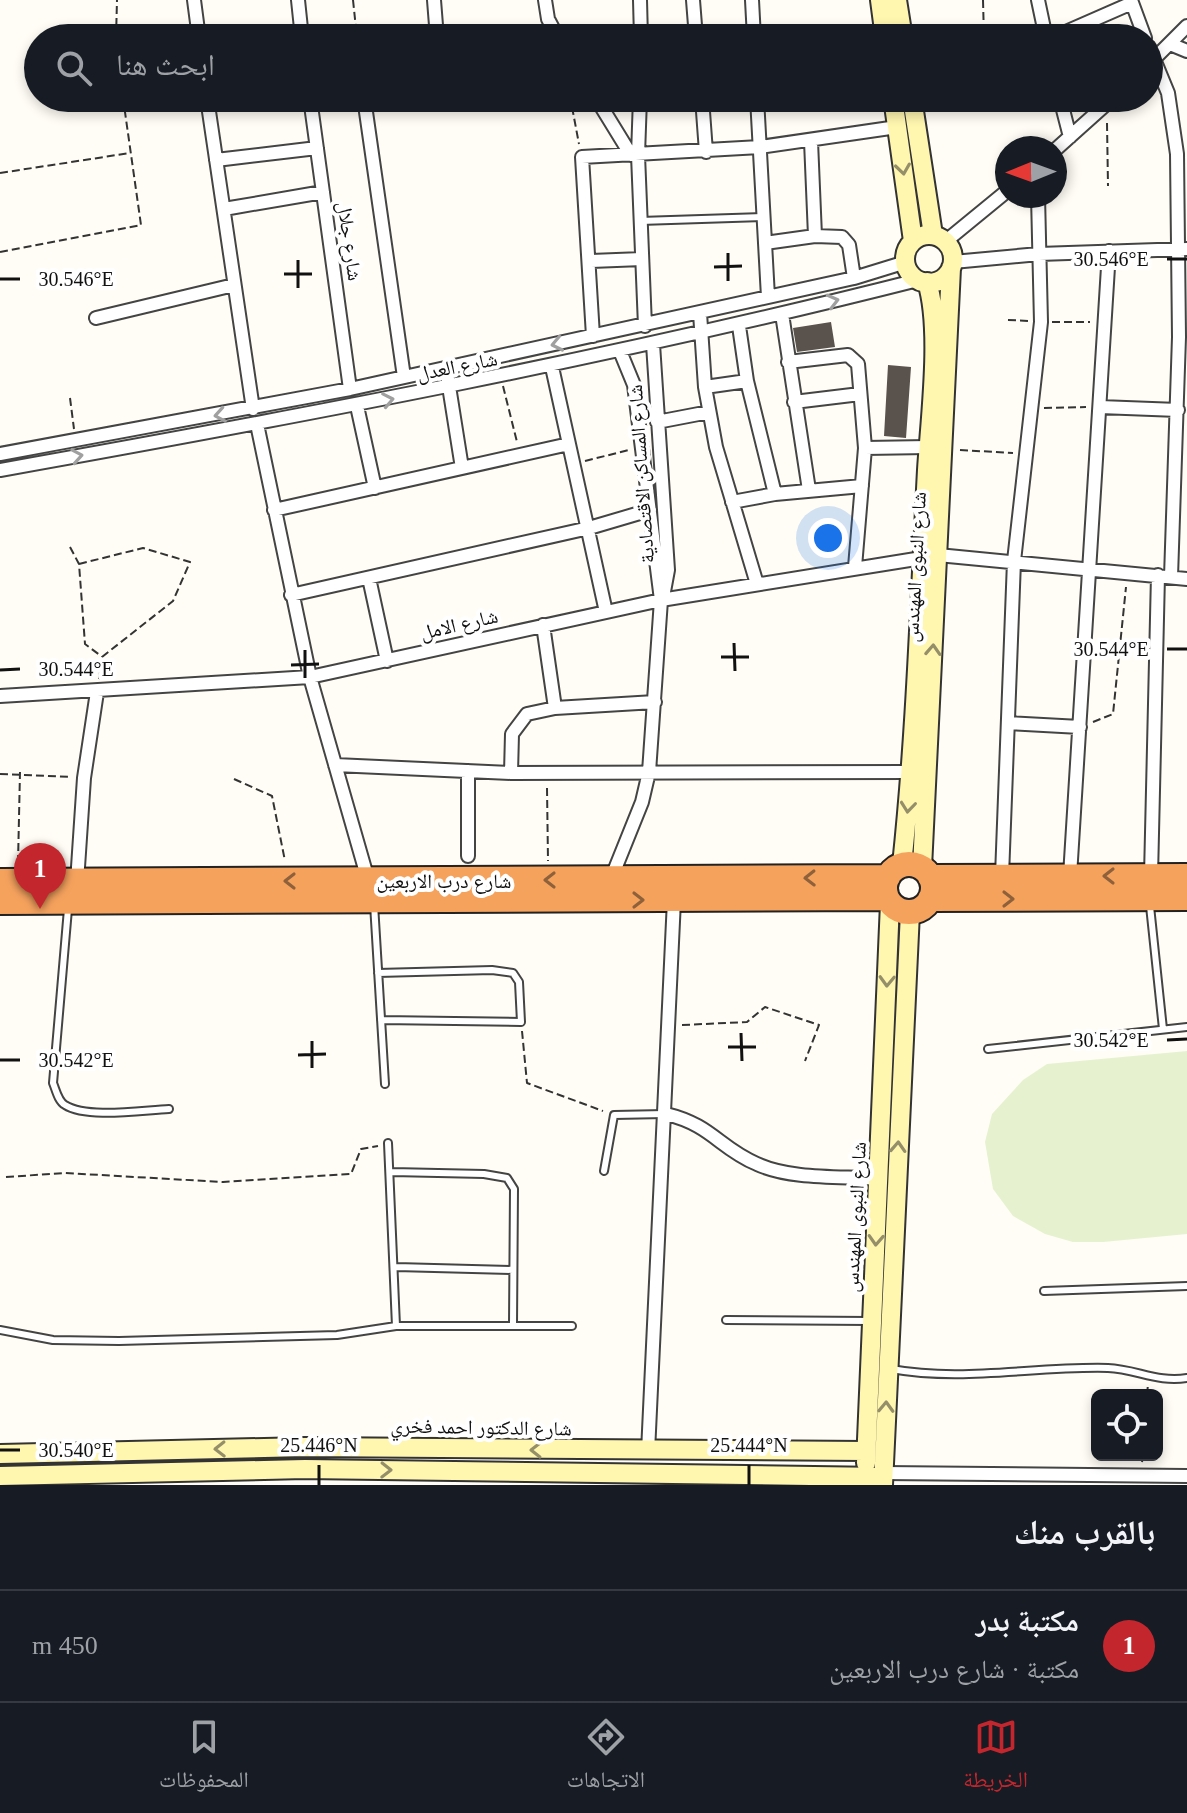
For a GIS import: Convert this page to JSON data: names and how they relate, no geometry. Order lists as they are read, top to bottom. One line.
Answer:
{"streets":{"highway":["شارع درب الاربعين"],"street":["شارع جلال","شارع العدل","شارع المساكن الاقتصادية","شارع النبوى المهندس","شارع الامل","شارع الدكتور احمد فخري"]},"crossings":[["شارع جلال","شارع العدل"],["شارع العدل","شارع المساكن الاقتصادية"],["شارع العدل","شارع النبوى المهندس"],["شارع المساكن الاقتصادية","شارع الامل"],["شارع المساكن الاقتصادية","شارع درب الاربعين"],["شارع النبوى المهندس","شارع الامل"],["شارع النبوى المهندس","شارع درب الاربعين"],["شارع النبوى المهندس","شارع الدكتور احمد فخري"]],"north":"left","page":{"search":"ابحث هنا","pins":"1","heading":"بالقرب منك","list":[{"mark":"1","name":"مكتبة بدر","note":"مكتبة · شارع درب الاربعين","value":"450 m"}],"nav":["الخريطة","الاتجاهات","المحفوظات"]},"coordinates":["30.546°E","30.544°E","30.542°E","25.446°N","25.444°N","30.540°E"]}
